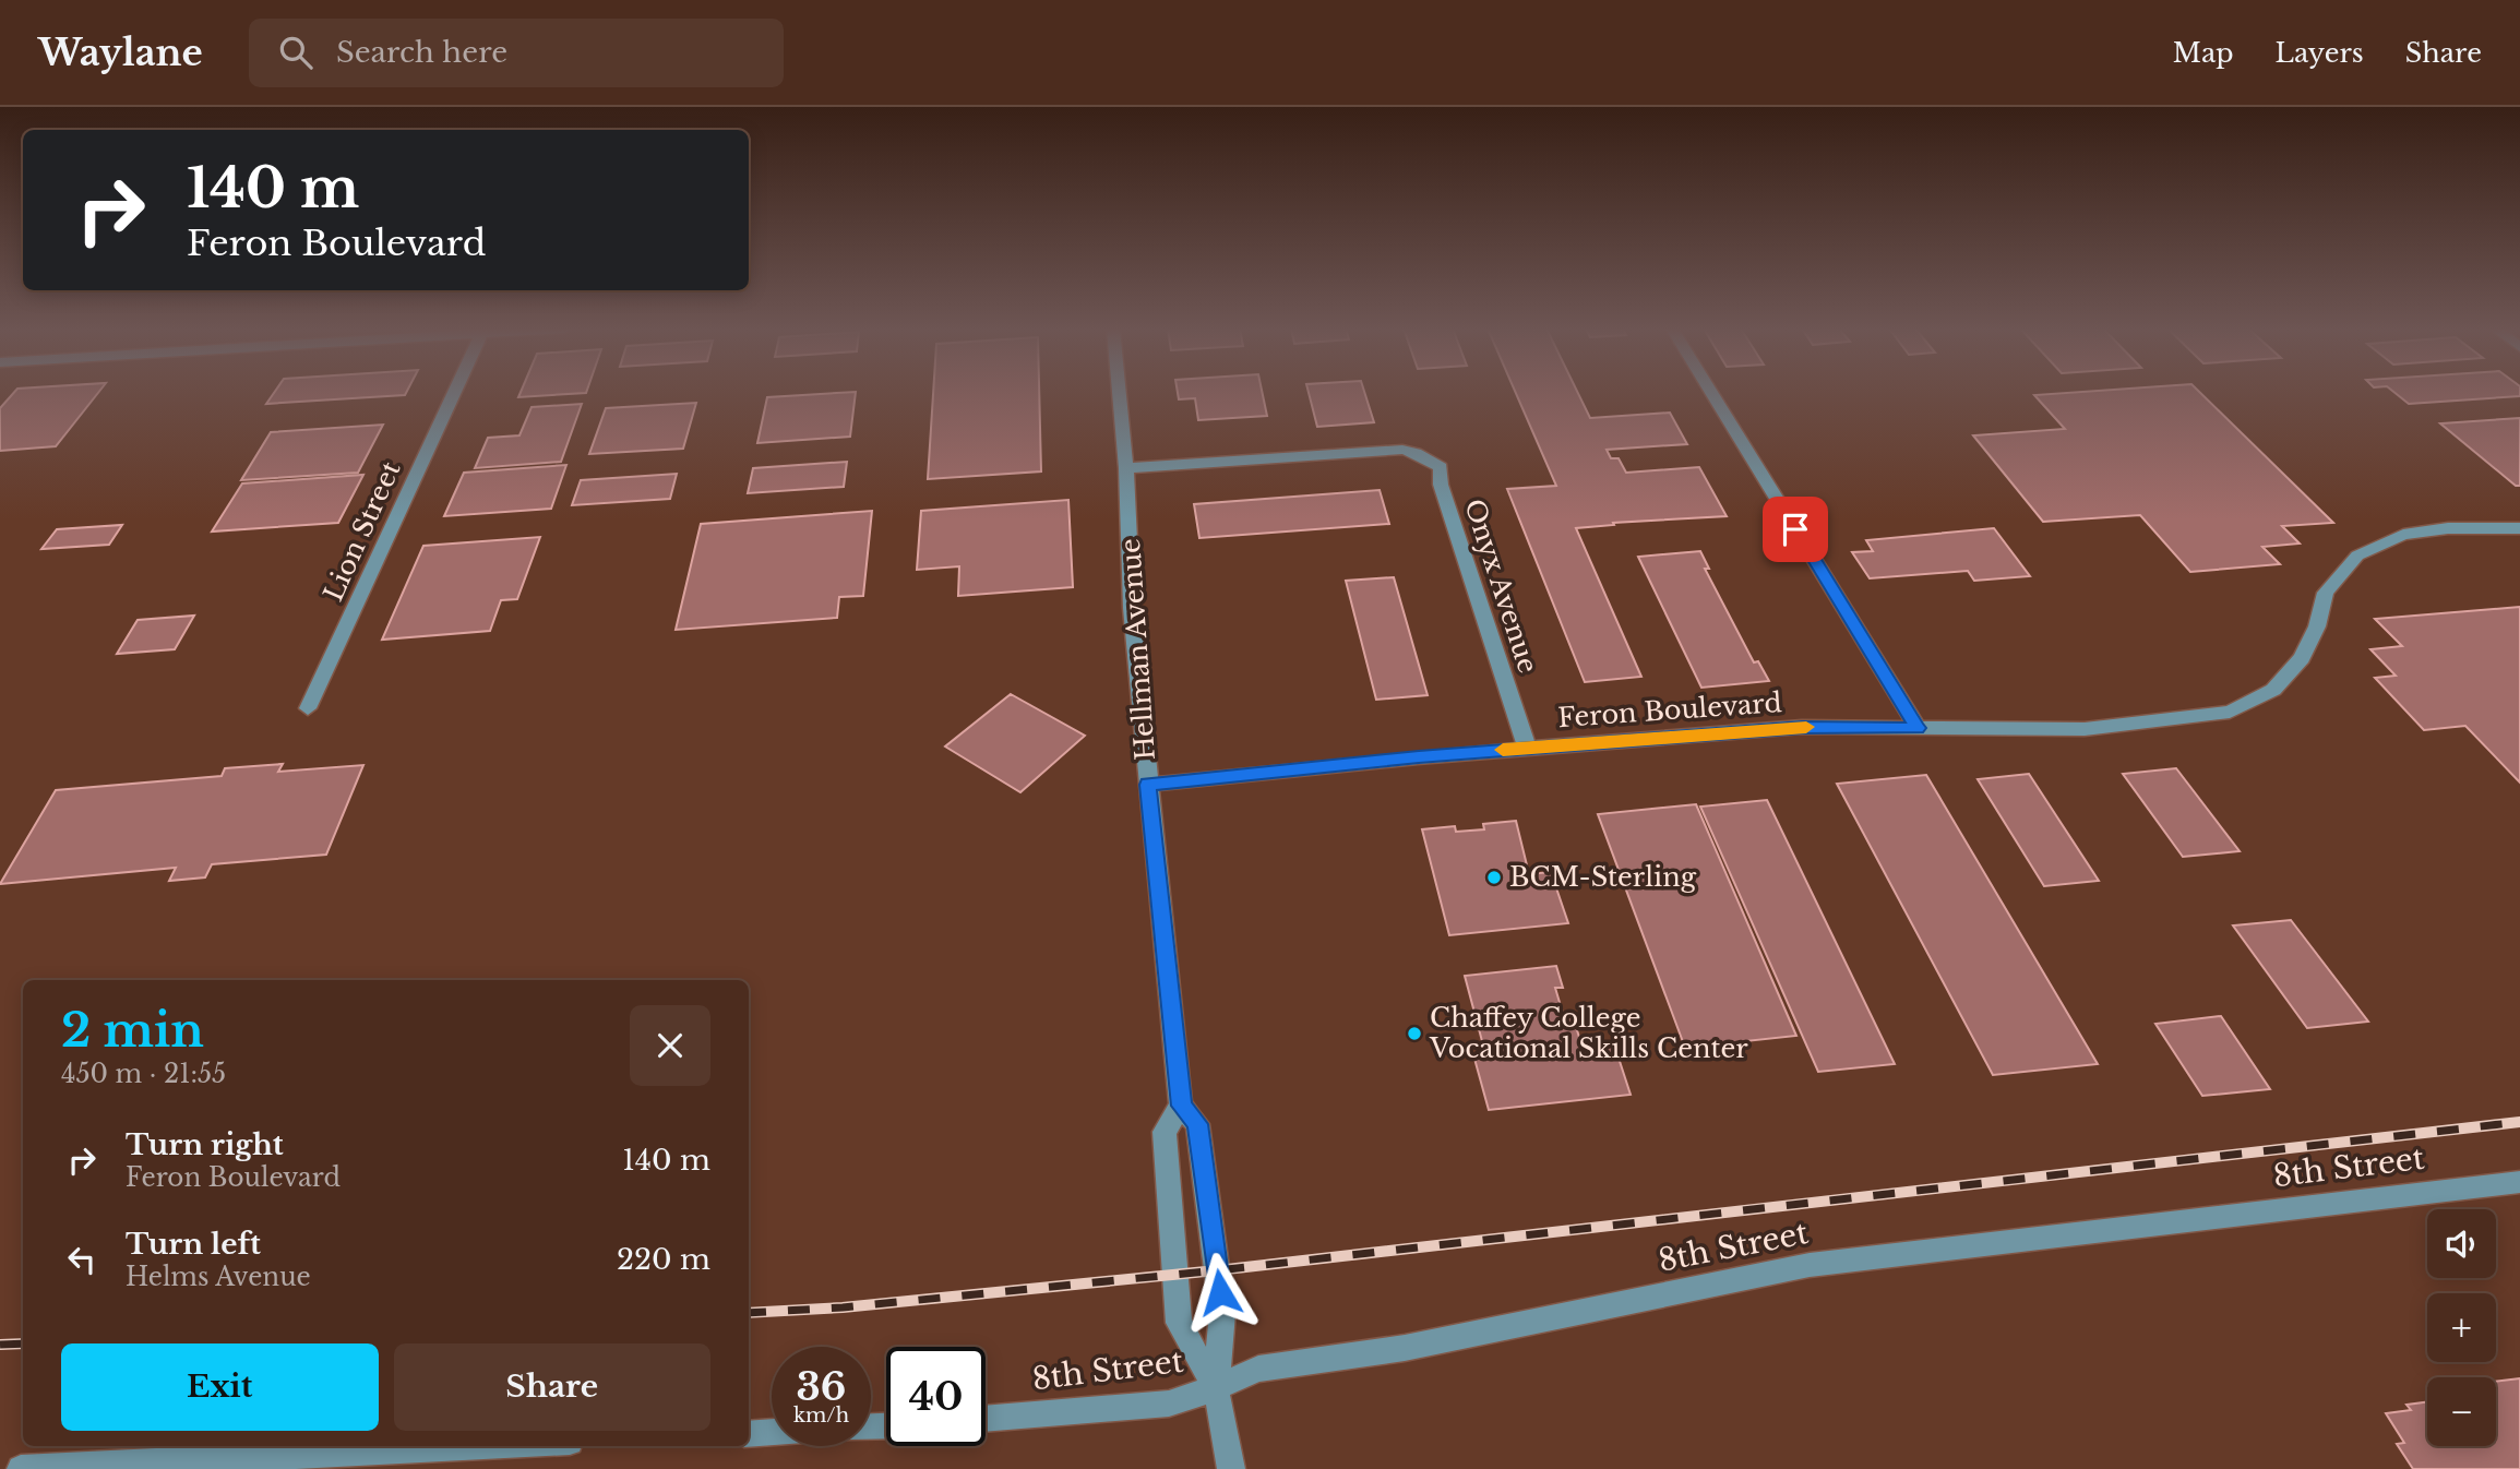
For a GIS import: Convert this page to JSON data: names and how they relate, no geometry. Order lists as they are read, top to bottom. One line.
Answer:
{"streets":{"street":["Lion Street","Onyx Avenue","Hellman Avenue","Feron Boulevard","8th Street"]},"crossings":[["Onyx Avenue","Hellman Avenue"],["Onyx Avenue","Feron Boulevard"],["Hellman Avenue","Feron Boulevard"],["Hellman Avenue","8th Street"]],"places":["BCM-Sterling","Chaffey College Vocational Skills Center"],"page":{"header":"Waylane","search":"Search here","nav":["Map","Layers","Share"],"turn":["140 m","Feron Boulevard"],"heading":["2 min","450 m · 21:55"],"list":[{"name":"Turn right","note":"Feron Boulevard","value":"140 m"},{"name":"Turn left","note":"Helms Avenue","value":"220 m"}],"map_buttons":["+","−"],"buttons":["Exit","Share"],"speed":"36 km/h","limit":"40"}}
